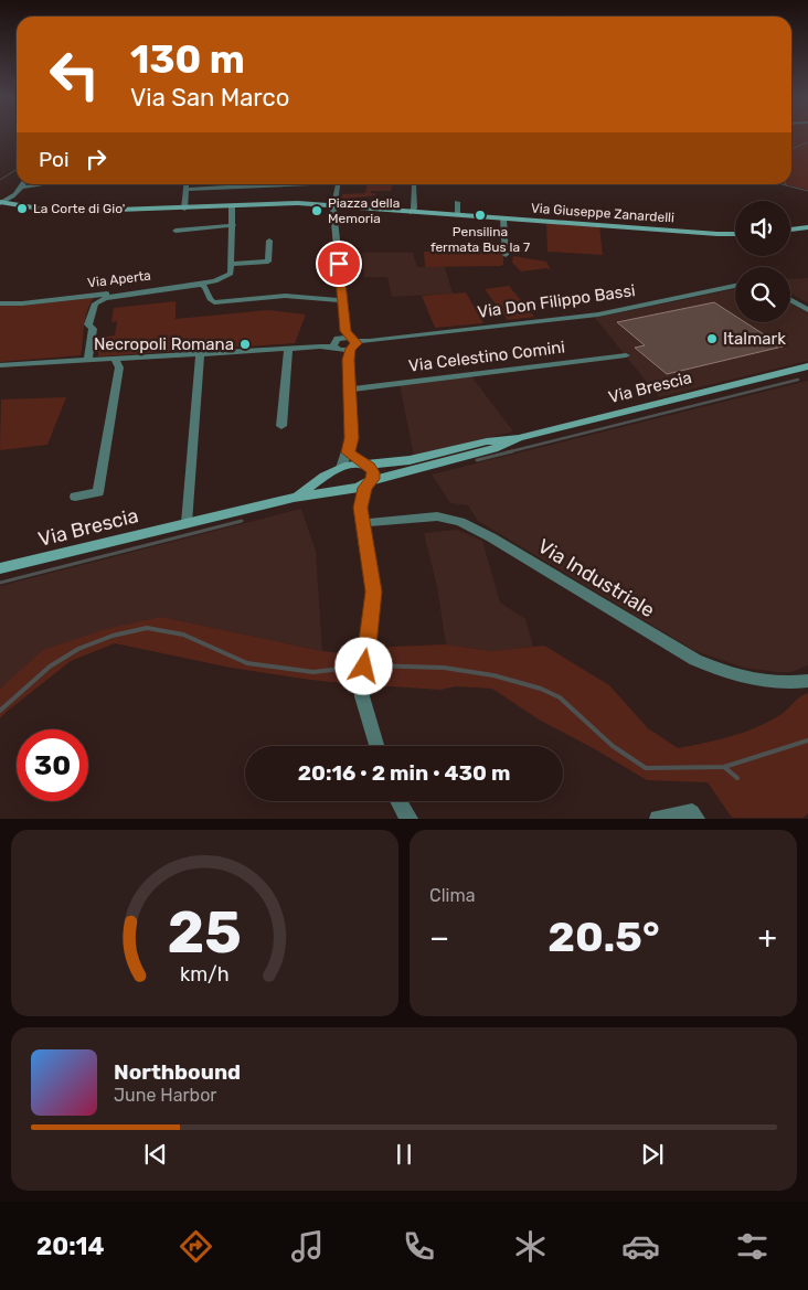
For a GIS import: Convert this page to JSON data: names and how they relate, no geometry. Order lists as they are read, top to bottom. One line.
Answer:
{"streets":{"street":["Via Giuseppe Zanardelli","Via Aperta","Via Don Filippo Bassi","Via Celestino Comini","Via Brescia","Via Industriale"]},"places":["La Corte di Gio'","Piazza della Memoria","Pensilina fermata Bus la 7","Italmark","Necropoli Romana"],"page":{"turn":["130 m","Via San Marco"],"then":"Poi","limit":"30","trip":"20:16 · 2 min · 430 m","tile":"Clima","heat":["−","20.5°","+"],"song":["Northbound","June Harbor"],"tabs":"20:14","gauge":["25","km/h"]}}
